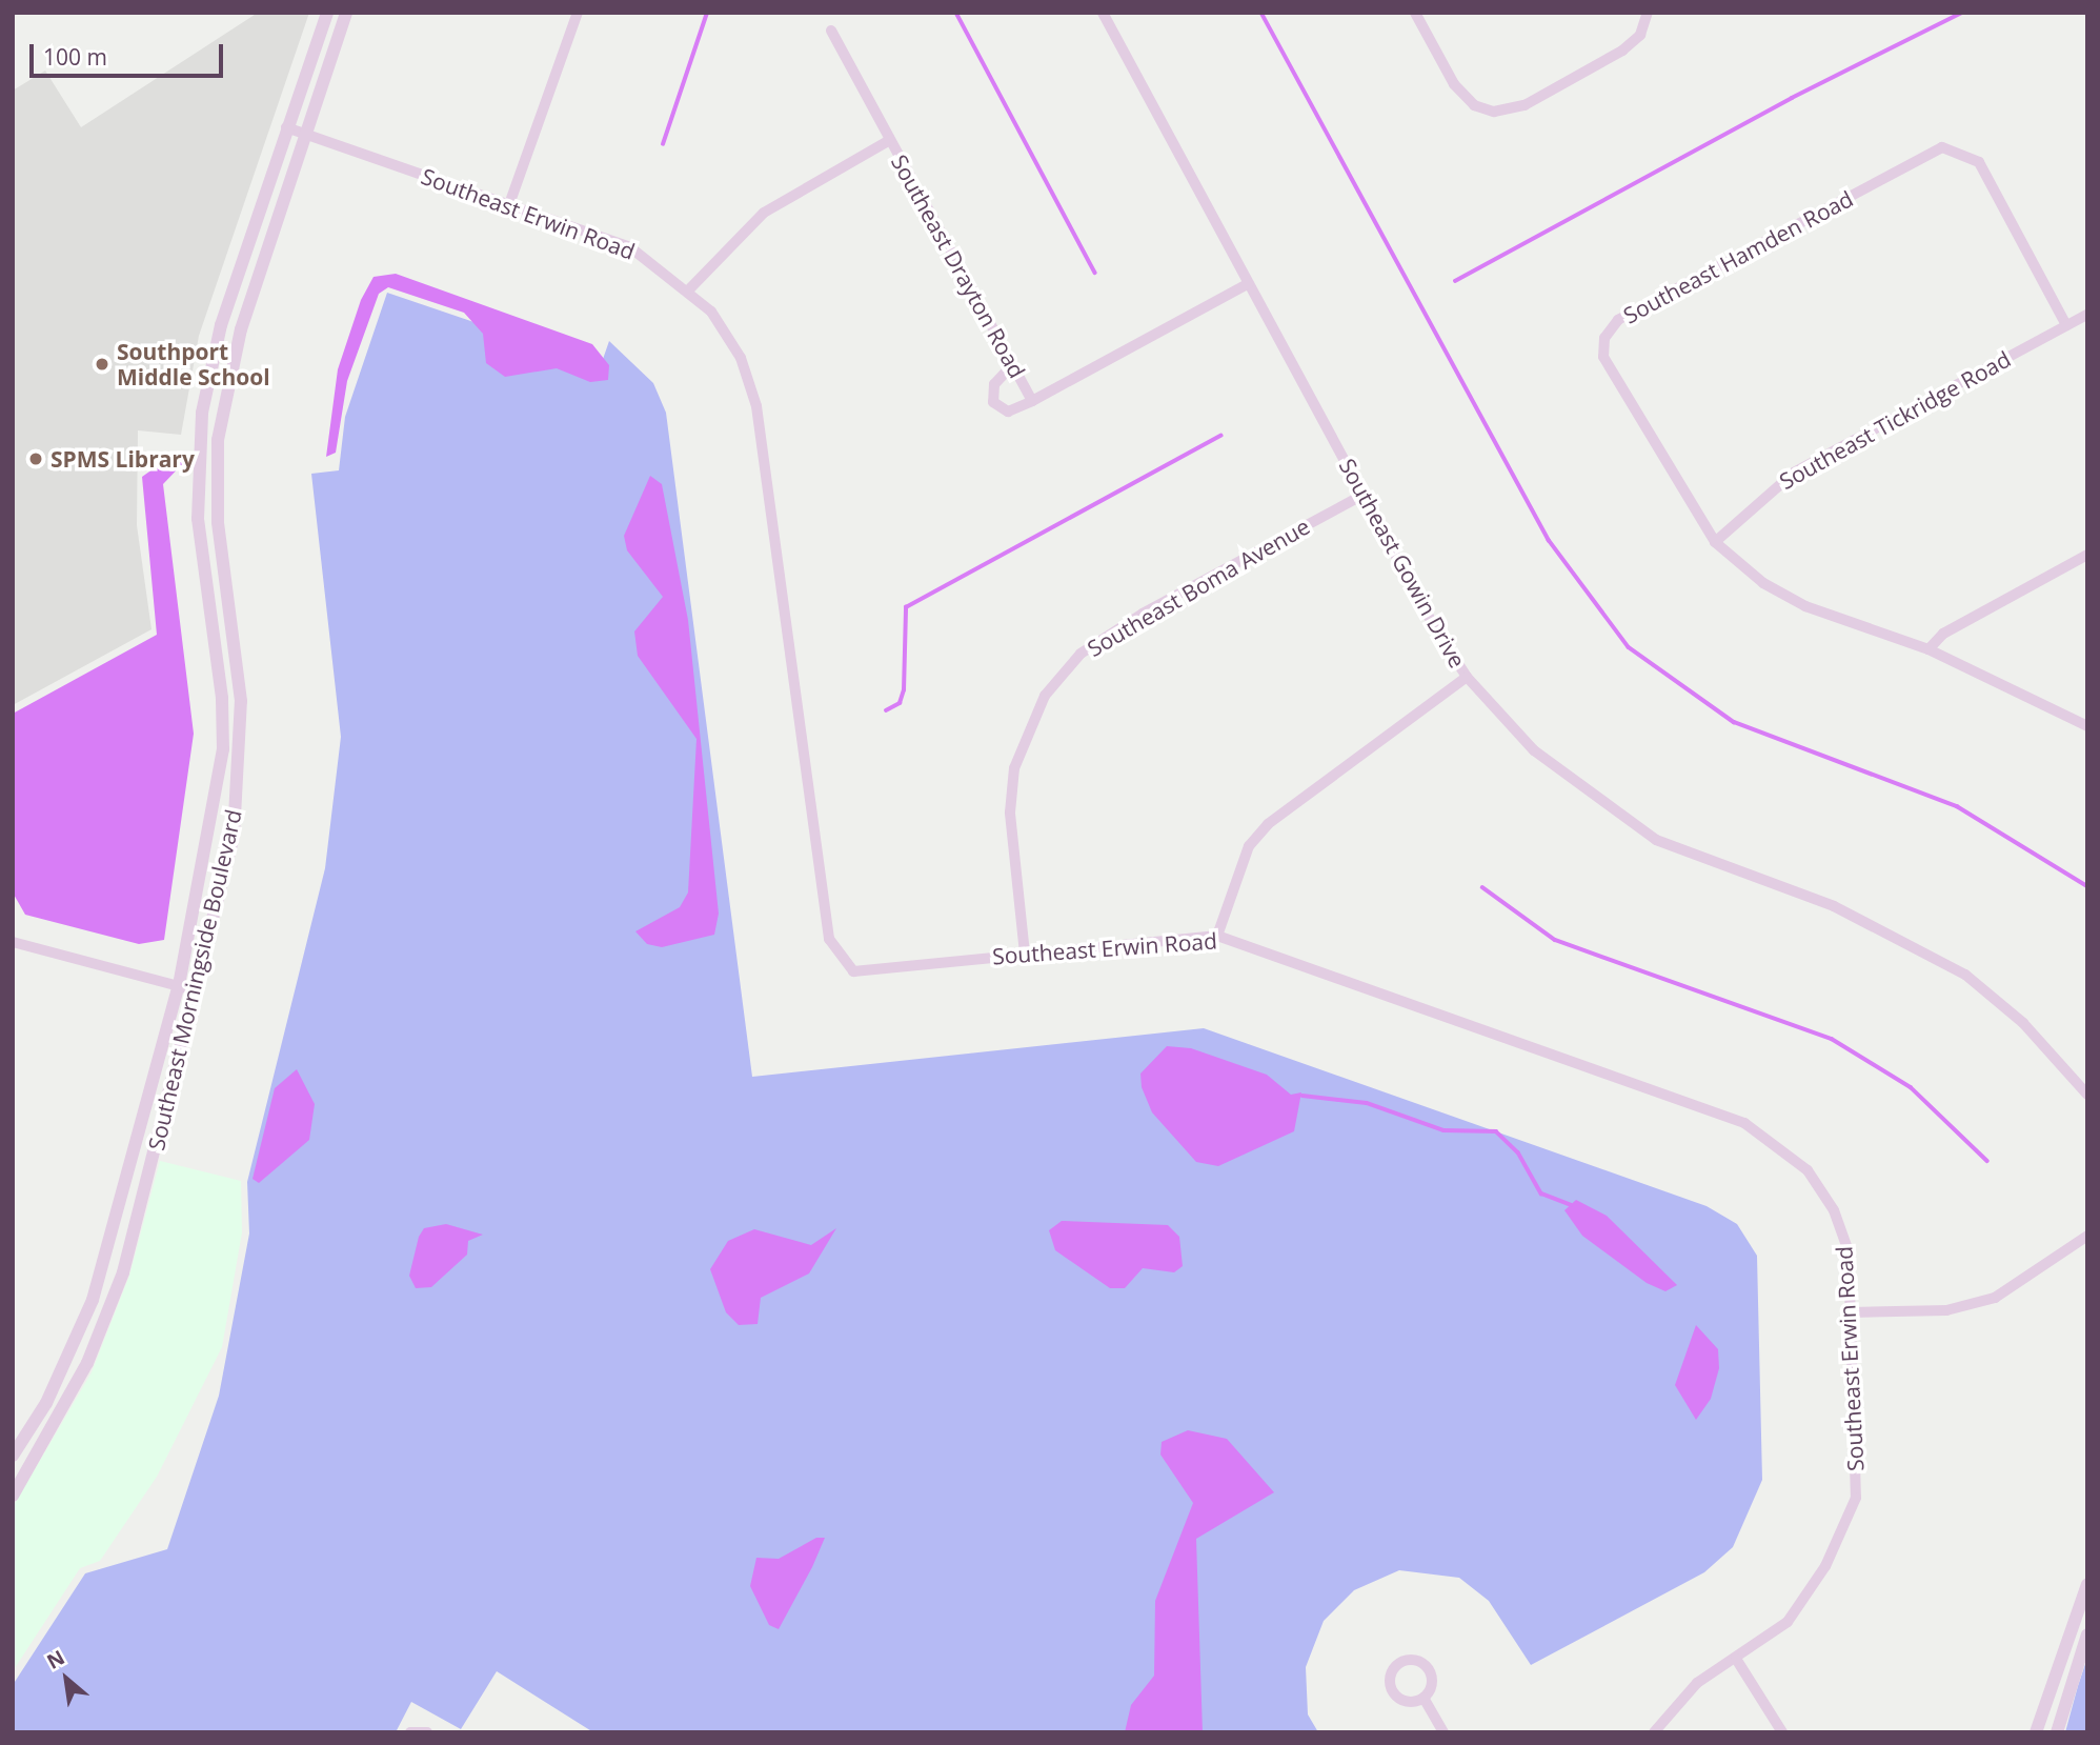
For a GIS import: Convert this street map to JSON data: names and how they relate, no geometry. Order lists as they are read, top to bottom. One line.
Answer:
{"streets":{"street":["Southeast Erwin Road","Southeast Hamden Road","Southeast Drayton Road","Southeast Tickridge Road","Southeast Gowin Drive","Southeast Boma Avenue","Southeast Morningside Boulevard"]},"crossings":[["Southeast Erwin Road","Southeast Boma Avenue"],["Southeast Erwin Road","Southeast Morningside Boulevard"],["Southeast Hamden Road","Southeast Tickridge Road"],["Southeast Drayton Road","Southeast Gowin Drive"],["Southeast Gowin Drive","Southeast Boma Avenue"]],"places":["Southport Middle School","SPMS Library"],"scale_bar":"100 m","north":"top left"}
